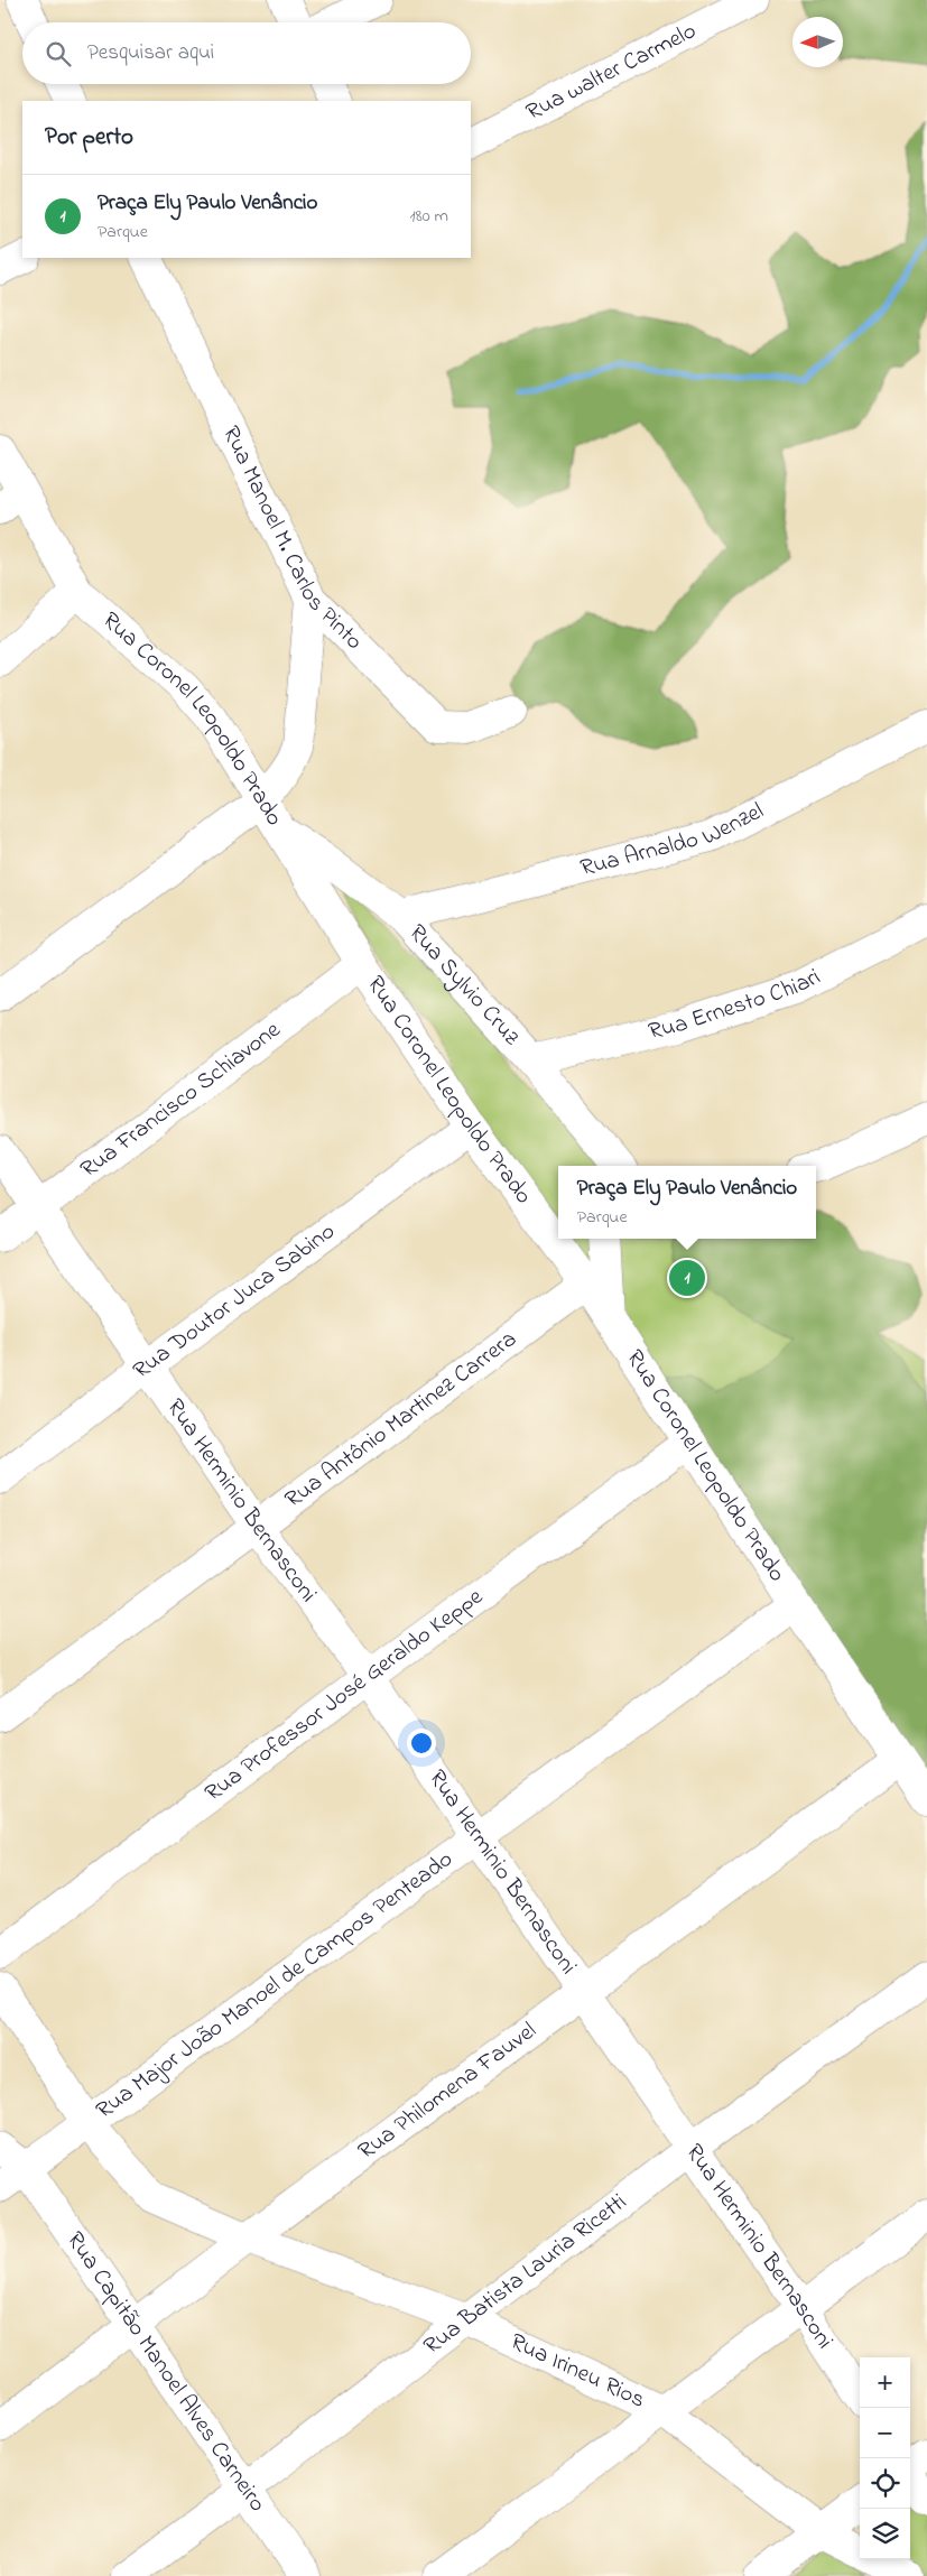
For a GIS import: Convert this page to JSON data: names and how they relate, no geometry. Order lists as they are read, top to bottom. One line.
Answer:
{"streets":{"street":["Rua walter Carmelo","Rua Manoel M. Carlos Pinto","Rua Coronel Leopoldo Prado","Rua Arnaldo Wenzel","Rua Sylvio Cruz","Rua Ernesto Chiari","Rua Francisco Schiavone","Rua Doutor Juca Sabino","Rua Antônio Martinez Carrera","Rua Herminio Bernasconi","Rua Professor José Geraldo Keppe","Rua Major João Manoel de Campos Penteado","Rua Philomena Fauvel","Rua Batista Lauria Ricetti","Rua Irineu Rios","Rua Capitão Manoel Alves Carneiro"]},"crossings":[["Rua Coronel Leopoldo Prado","Rua Sylvio Cruz"],["Rua Coronel Leopoldo Prado","Rua Francisco Schiavone"],["Rua Coronel Leopoldo Prado","Rua Doutor Juca Sabino"],["Rua Coronel Leopoldo Prado","Rua Antônio Martinez Carrera"],["Rua Coronel Leopoldo Prado","Rua Professor José Geraldo Keppe"],["Rua Coronel Leopoldo Prado","Rua Major João Manoel de Campos Penteado"],["Rua Coronel Leopoldo Prado","Rua Philomena Fauvel"],["Rua Arnaldo Wenzel","Rua Sylvio Cruz"],["Rua Sylvio Cruz","Rua Ernesto Chiari"],["Rua Francisco Schiavone","Rua Herminio Bernasconi"],["Rua Doutor Juca Sabino","Rua Herminio Bernasconi"],["Rua Antônio Martinez Carrera","Rua Herminio Bernasconi"],["Rua Herminio Bernasconi","Rua Professor José Geraldo Keppe"],["Rua Herminio Bernasconi","Rua Major João Manoel de Campos Penteado"],["Rua Herminio Bernasconi","Rua Philomena Fauvel"],["Rua Herminio Bernasconi","Rua Batista Lauria Ricetti"],["Rua Major João Manoel de Campos Penteado","Rua Irineu Rios"],["Rua Major João Manoel de Campos Penteado","Rua Capitão Manoel Alves Carneiro"],["Rua Philomena Fauvel","Rua Irineu Rios"],["Rua Philomena Fauvel","Rua Capitão Manoel Alves Carneiro"],["Rua Batista Lauria Ricetti","Rua Irineu Rios"],["Rua Batista Lauria Ricetti","Rua Capitão Manoel Alves Carneiro"]],"north":"left","page":{"search":"Pesquisar aqui","heading":"Por perto","list":[{"mark":"1","name":"Praça Ely Paulo Venâncio","note":"Parque","value":"180 m"}],"popup":["Praça Ely Paulo Venâncio","Parque"],"pins":"1","map_buttons":["+","−"]}}
